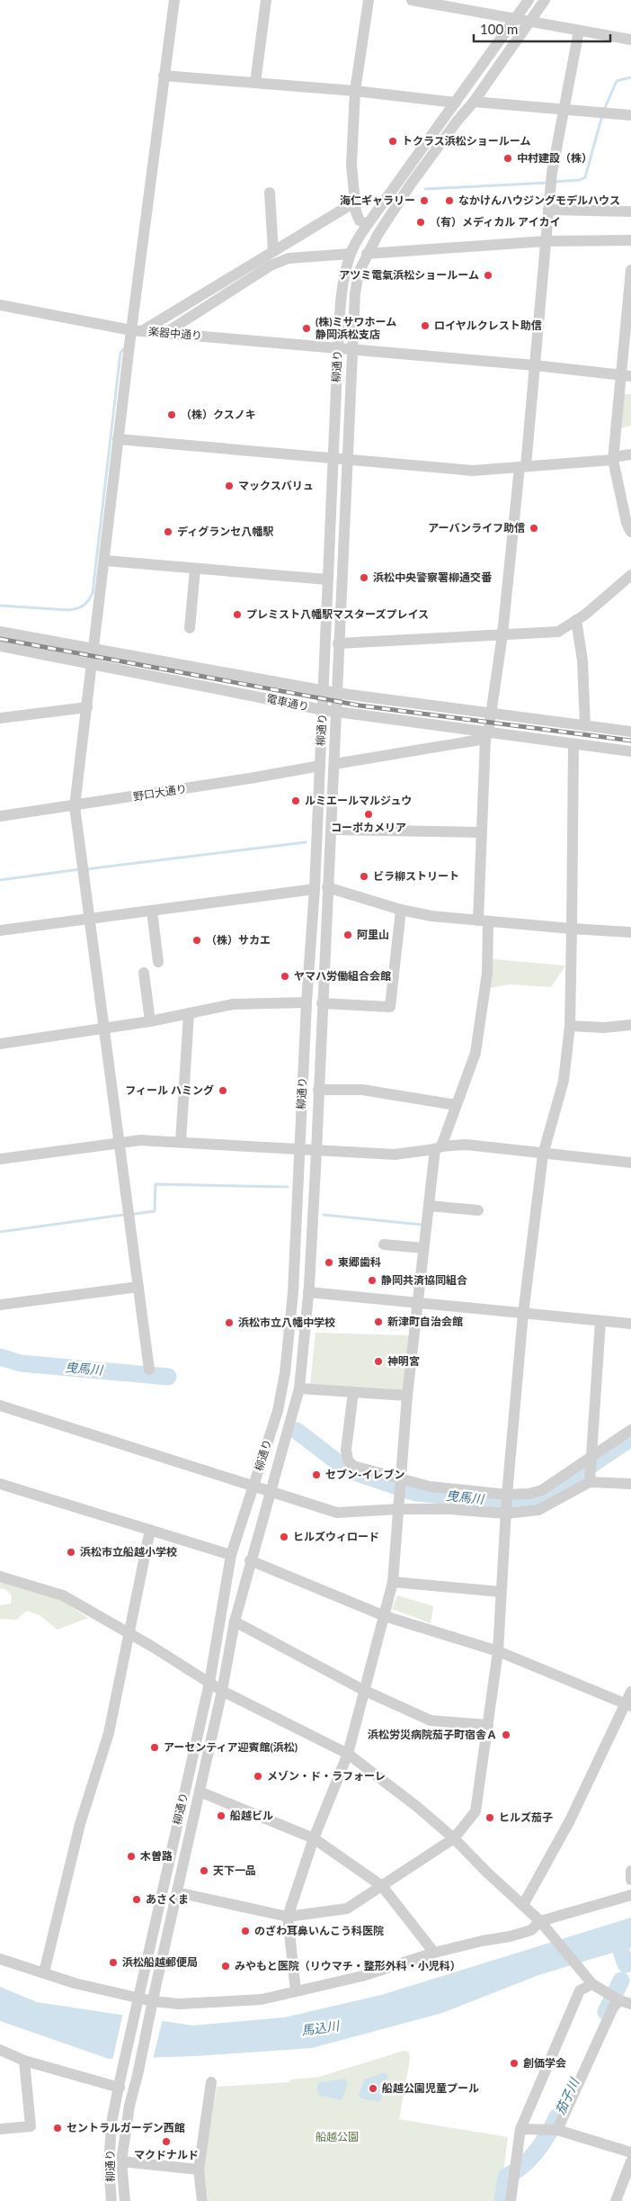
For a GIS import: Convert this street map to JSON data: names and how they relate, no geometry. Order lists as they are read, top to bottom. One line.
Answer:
{"streets":{"street":["楽器中通り","柳通り","電車通り","野口大通り"]},"crossings":[["楽器中通り","柳通り"],["柳通り","電車通り"],["柳通り","野口大通り"]],"water":["曳馬川","馬込川","茄子川"],"parks":["船越公園"],"places":["トクラス浜松ショールーム","中村建設（株）","海仁ギャラリー","なかけんハウジングモデルハウス","（有）メディカル アイカイ","アツミ電氣浜松ショールーム","ロイヤルクレスト助信","(株)ミサワホーム 静岡浜松支店","（株）クスノキ","マックスバリュ","アーバンライフ助信","ディグランセ八幡駅","浜松中央警察署柳通交番","プレミスト八幡駅マスターズプレイス","ルミエールマルジュウ","コーポカメリア","ビラ柳ストリート","阿里山","（株）サカエ","ヤマハ労働組合会館","フィール ハミング","東郷歯科","静岡共済協同組合","新津町自治会館","浜松市立八幡中学校","神明宮","セブン-イレブン","ヒルズウィロード","浜松市立船越小学校","浜松労災病院茄子町宿舎Ａ","アーセンティア迎賓館(浜松)","メゾン・ド・ラフォーレ","船越ビル","ヒルズ茄子","木曽路","天下一品","あさくま","のざわ耳鼻いんこう科医院","浜松船越郵便局","みやもと医院（リウマチ・整形外科・小児科）","創価学会","船越公園児童プール","セントラルガーデン西館","マクドナルド"],"scale_bar":"100 m"}
